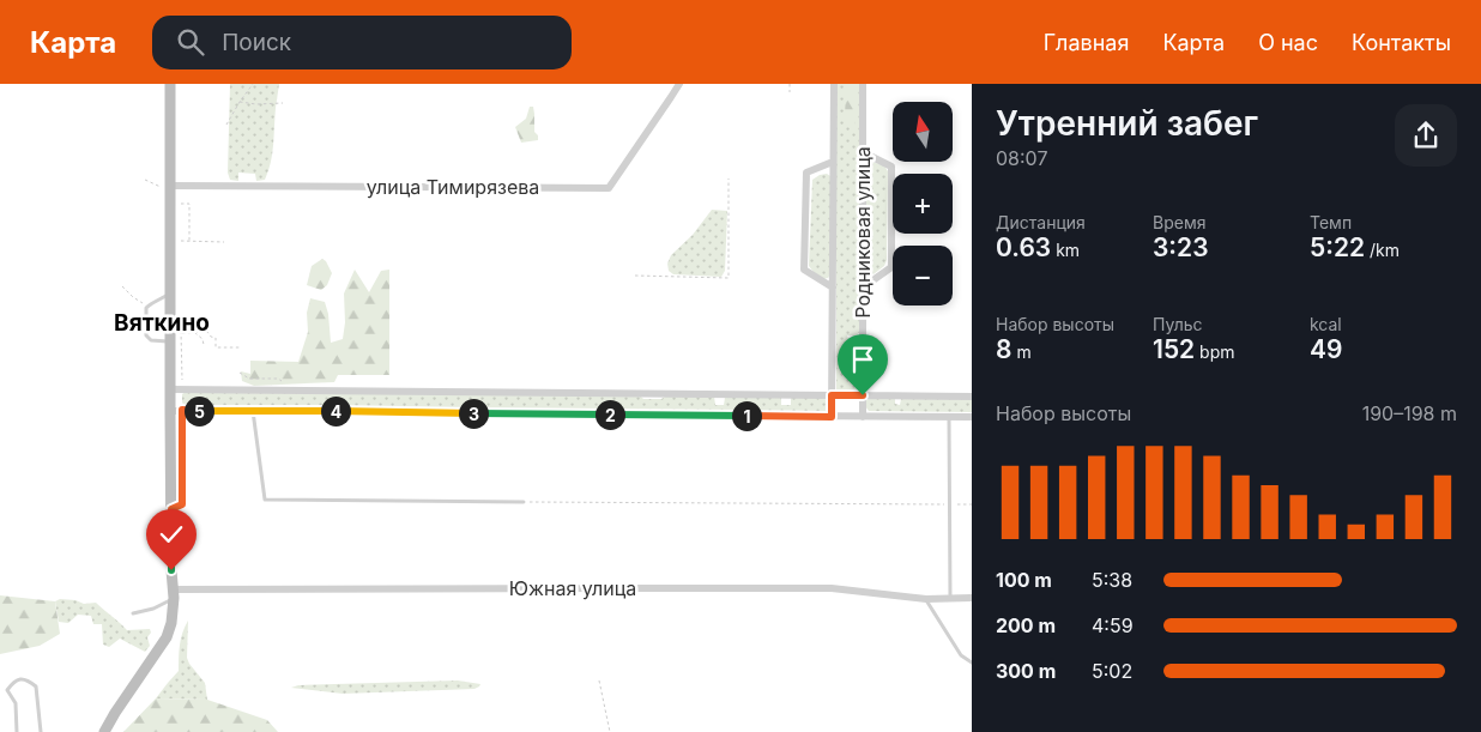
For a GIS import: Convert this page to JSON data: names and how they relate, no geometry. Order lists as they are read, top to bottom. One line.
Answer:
{"streets":{"street":["улица Тимирязева","Родниковая улица","Южная улица"]},"districts":["Вяткино"],"north":"top","page":{"header":"Карта","search":"Поиск","nav":["Главная","Карта","О нас","Контакты"],"heading":["Утренний забег","08:07"],"map_buttons":["+","−"],"stats":[["Дистанция","0.63 km"],["Время","3:23"],["Темп","5:22 /km"],["Набор высоты","8 m"],["Пульс","152 bpm"],["kcal","49"]],"chart":["Набор высоты","190–198 m"],"pins":["4","5","3","2","1"],"list":[{"name":"100 m","note":"5:38"},{"name":"200 m","note":"4:59"},{"name":"300 m","note":"5:02"}]}}
